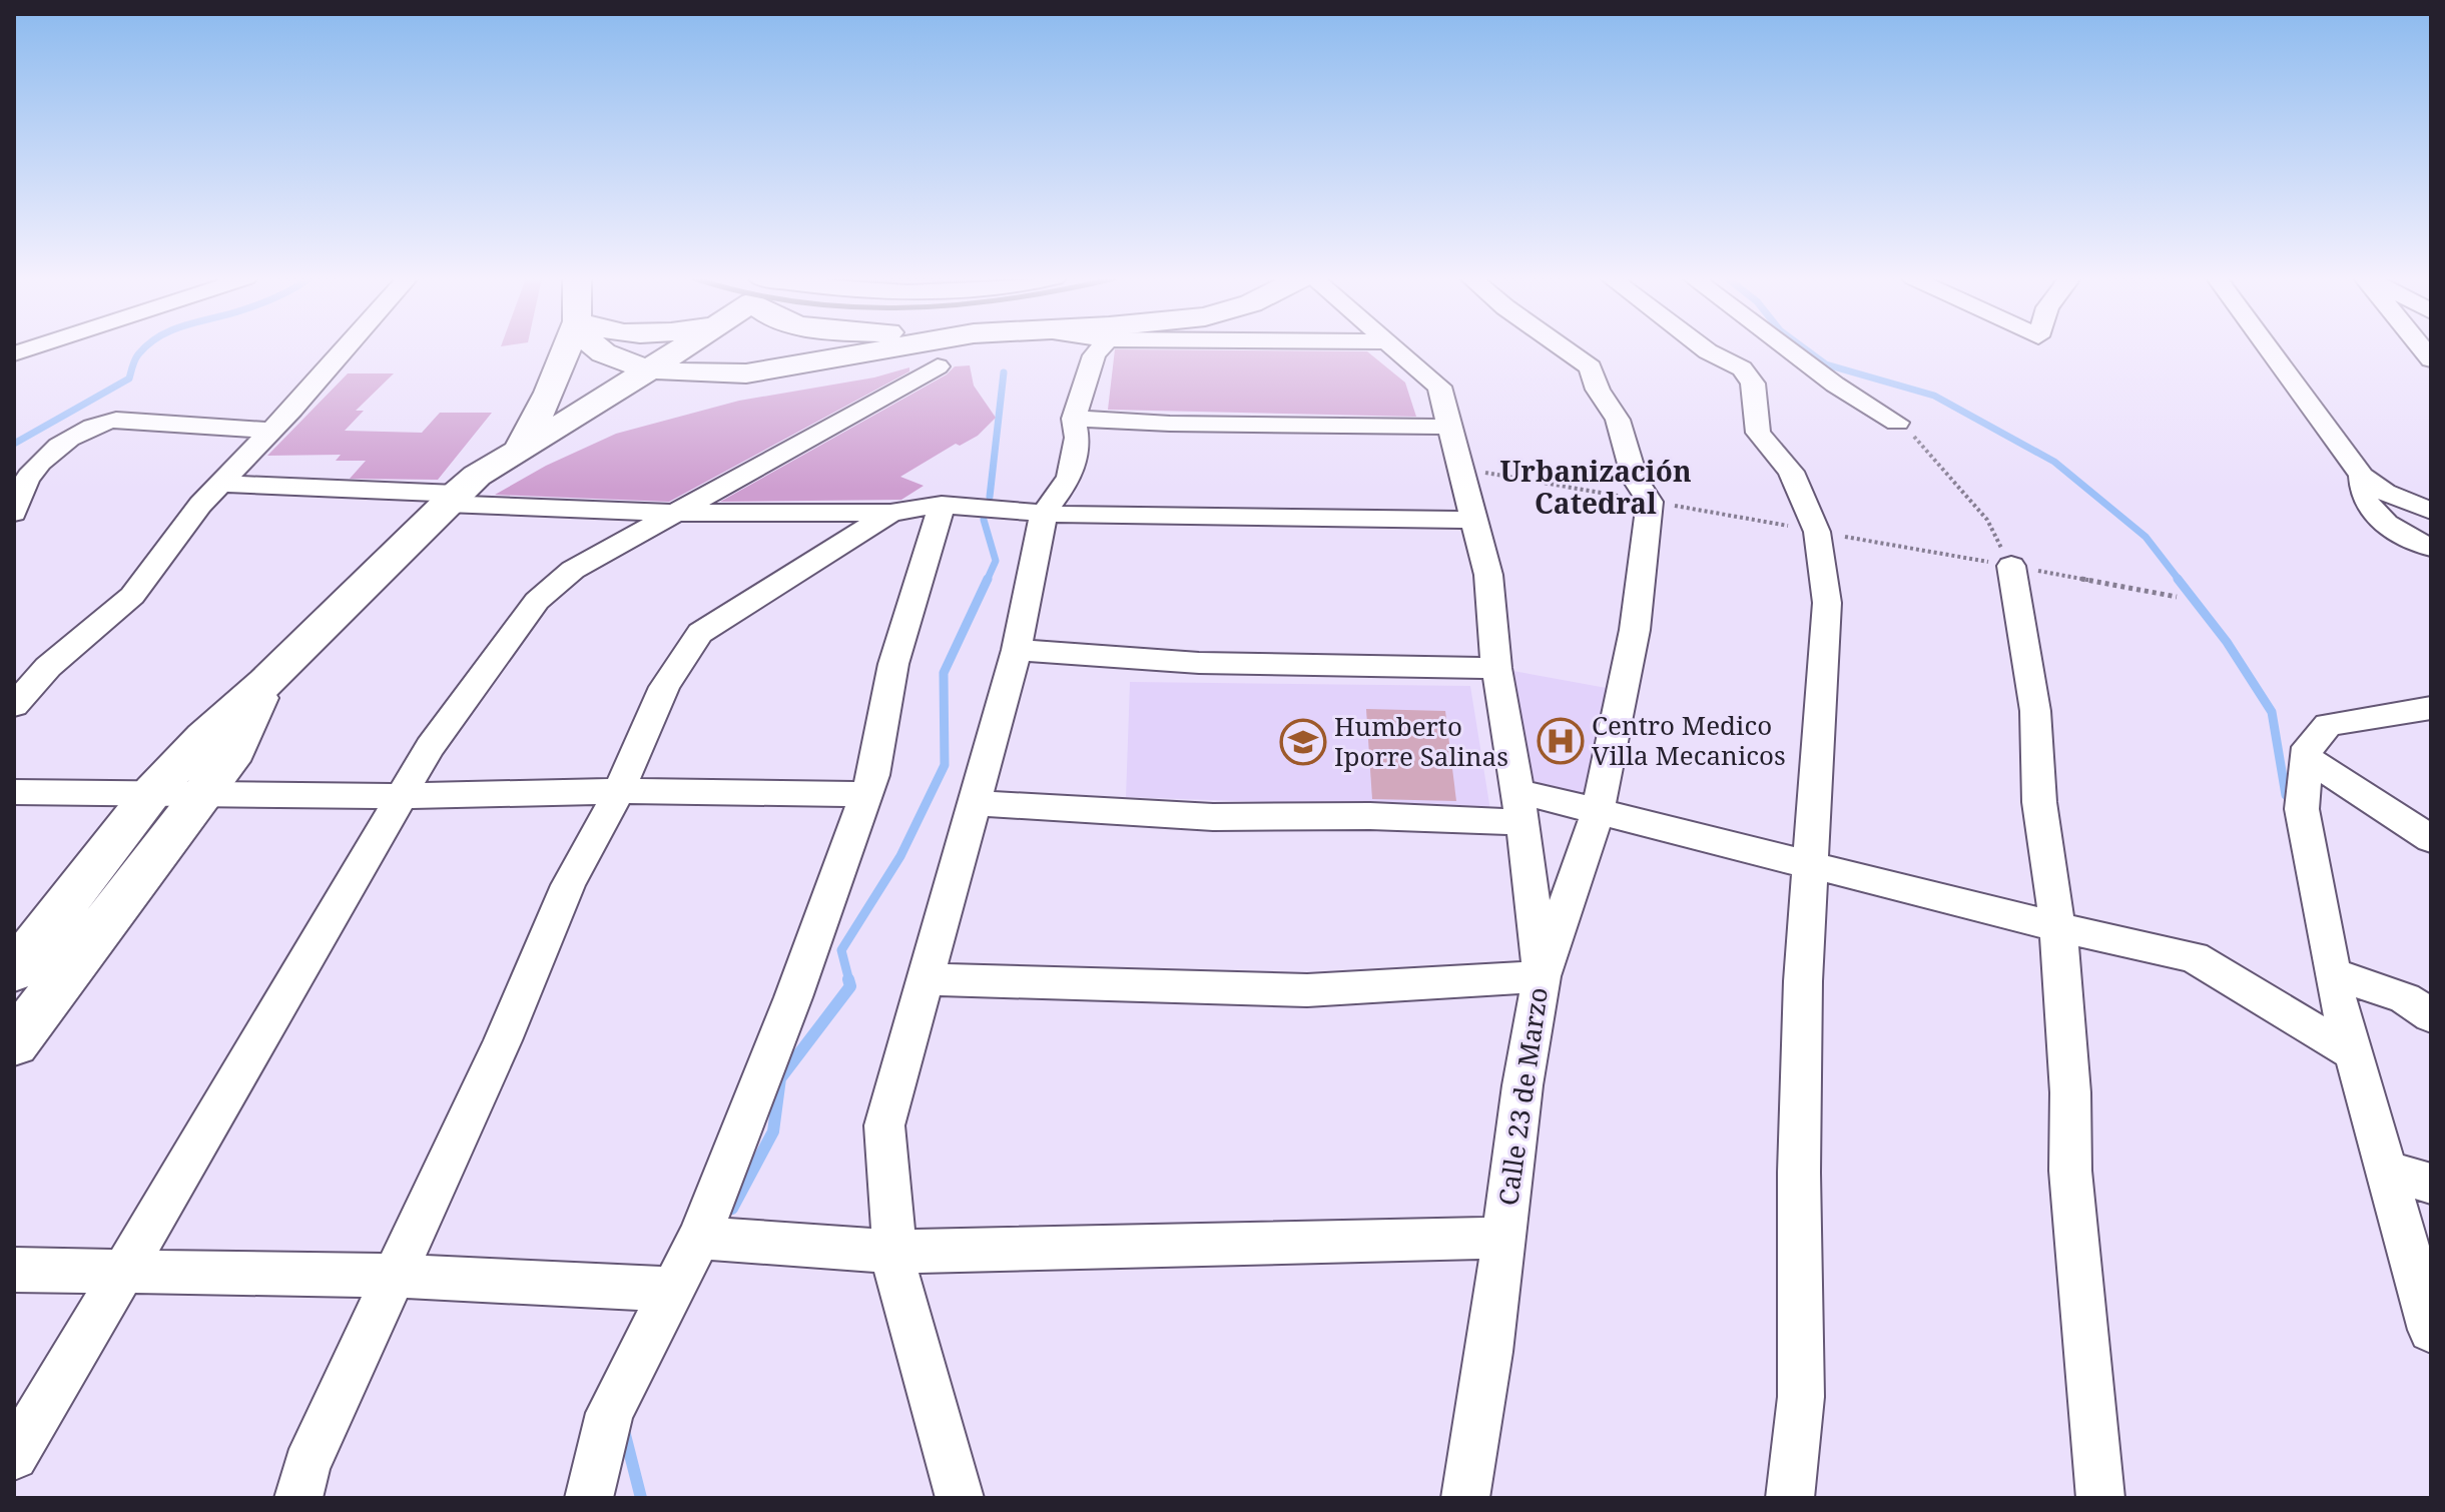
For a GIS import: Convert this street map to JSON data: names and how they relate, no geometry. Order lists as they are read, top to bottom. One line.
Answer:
{"streets":{"street":["Calle 23 de Marzo"]},"districts":["Urbanización Catedral"],"places":{"hospital":["Centro Medico Villa Mecanicos"],"school or university":["Humberto Iporre Salinas"]}}
